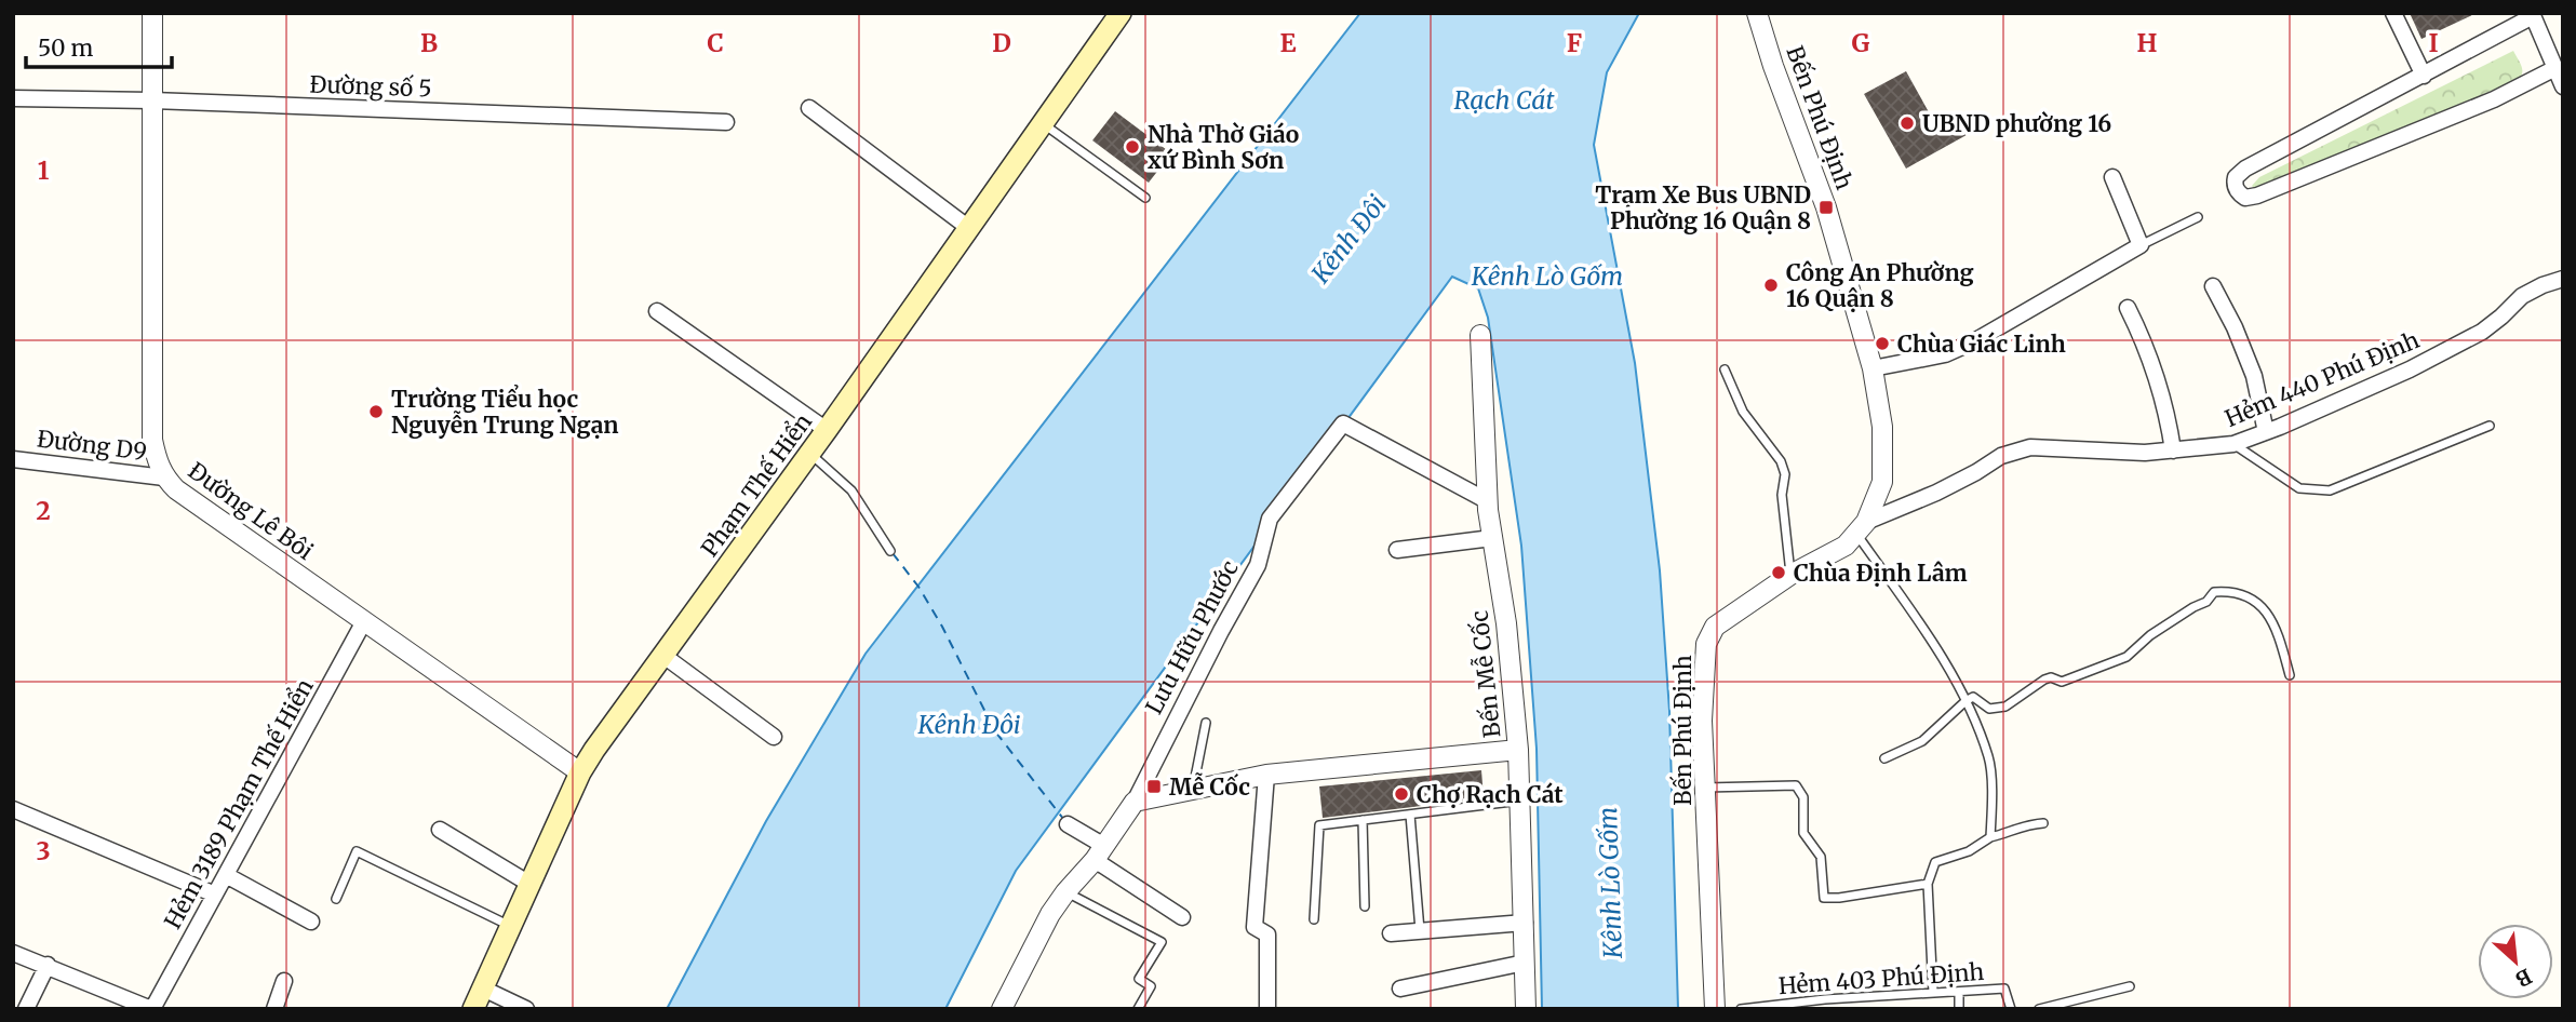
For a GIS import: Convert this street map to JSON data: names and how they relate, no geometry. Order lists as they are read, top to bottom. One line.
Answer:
{"streets":{"main road":["Phạm Thế Hiển"],"street":["Đường số 5","Bến Phú Định","Hẻm 440 Phú Định","Đường D9","Đường Lê Bôi","Lưu Hữu Phước","Bến Mễ Cốc","Hẻm 3189 Phạm Thế Hiển"],"lane":["Hẻm 403 Phú Định"]},"crossings":[["Đường số 5","Đường Lê Bôi"],["Bến Phú Định","Hẻm 440 Phú Định"],["Đường D9","Đường Lê Bôi"],["Phạm Thế Hiển","Đường Lê Bôi"],["Đường Lê Bôi","Hẻm 3189 Phạm Thế Hiển"],["Lưu Hữu Phước","Bến Mễ Cốc"]],"water":["Rạch Cát","Kênh Đôi","Kênh Lò Gốm"],"places":{"other":["UBND phường 16","Nhà Thờ Giáo xứ Bình Sơn","Công An Phường 16 Quận 8","Chùa Giác Linh","Trường Tiểu học Nguyễn Trung Ngạn","Chùa Định Lâm","Chợ Rạch Cát"],"transit":["Trạm Xe Bus UBND Phường 16 Quận 8","Mễ Cốc"]},"scale_bar":"50 m","north":"bottom right","grid":{"columns":["B","C","D","E","F","G","H","I"],"rows":["1","2","3"]}}
